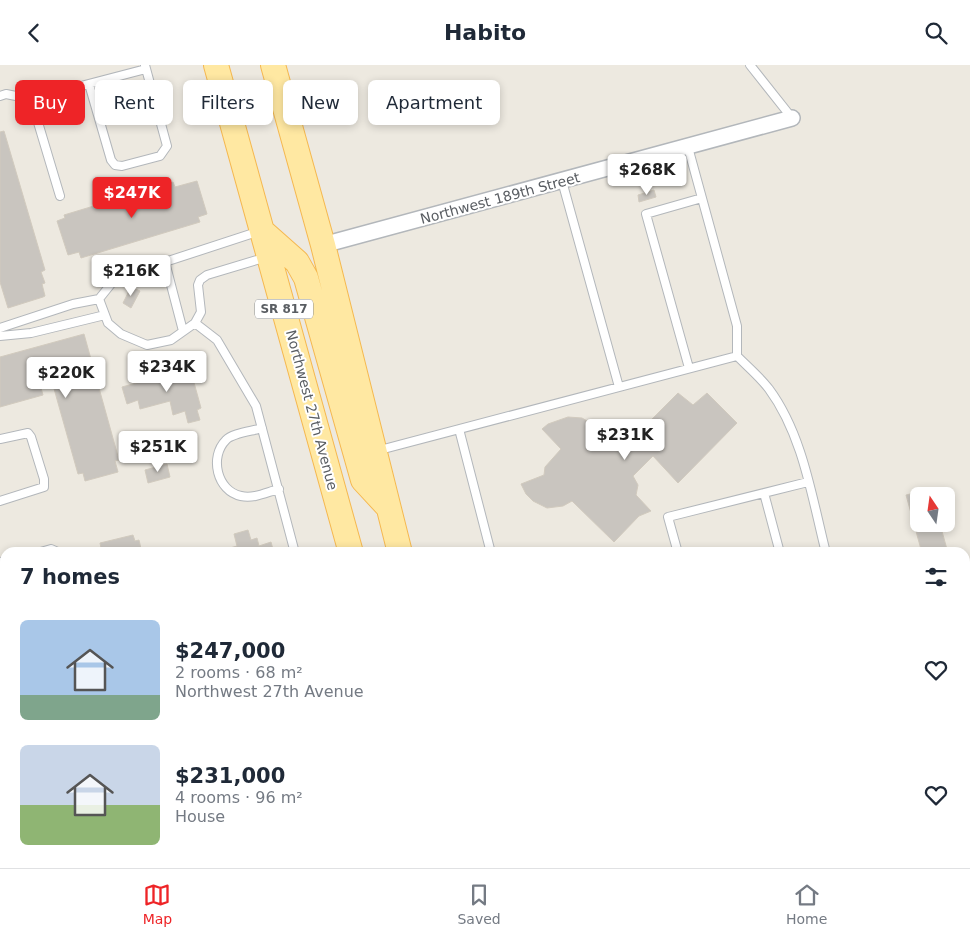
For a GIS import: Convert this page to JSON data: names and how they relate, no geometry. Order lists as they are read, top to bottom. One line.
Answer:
{"streets":{"main road":["SR 817","Northwest 27th Avenue"],"street":["Northwest 189th Street"]},"north":"top","page":{"header":"Habito","chip":["Buy","Rent","Filters","New","Apartment"],"price":["$268K","$247K","$216K","$234K","$220K","$231K","$251K"],"heading":"7 homes","list":[{"name":"$247,000","note":"2 rooms · 68 m² · Northwest 27th Avenue"},{"name":"$231,000","note":"4 rooms · 96 m² · House"}],"tabs":["Map","Saved","Home"]}}
